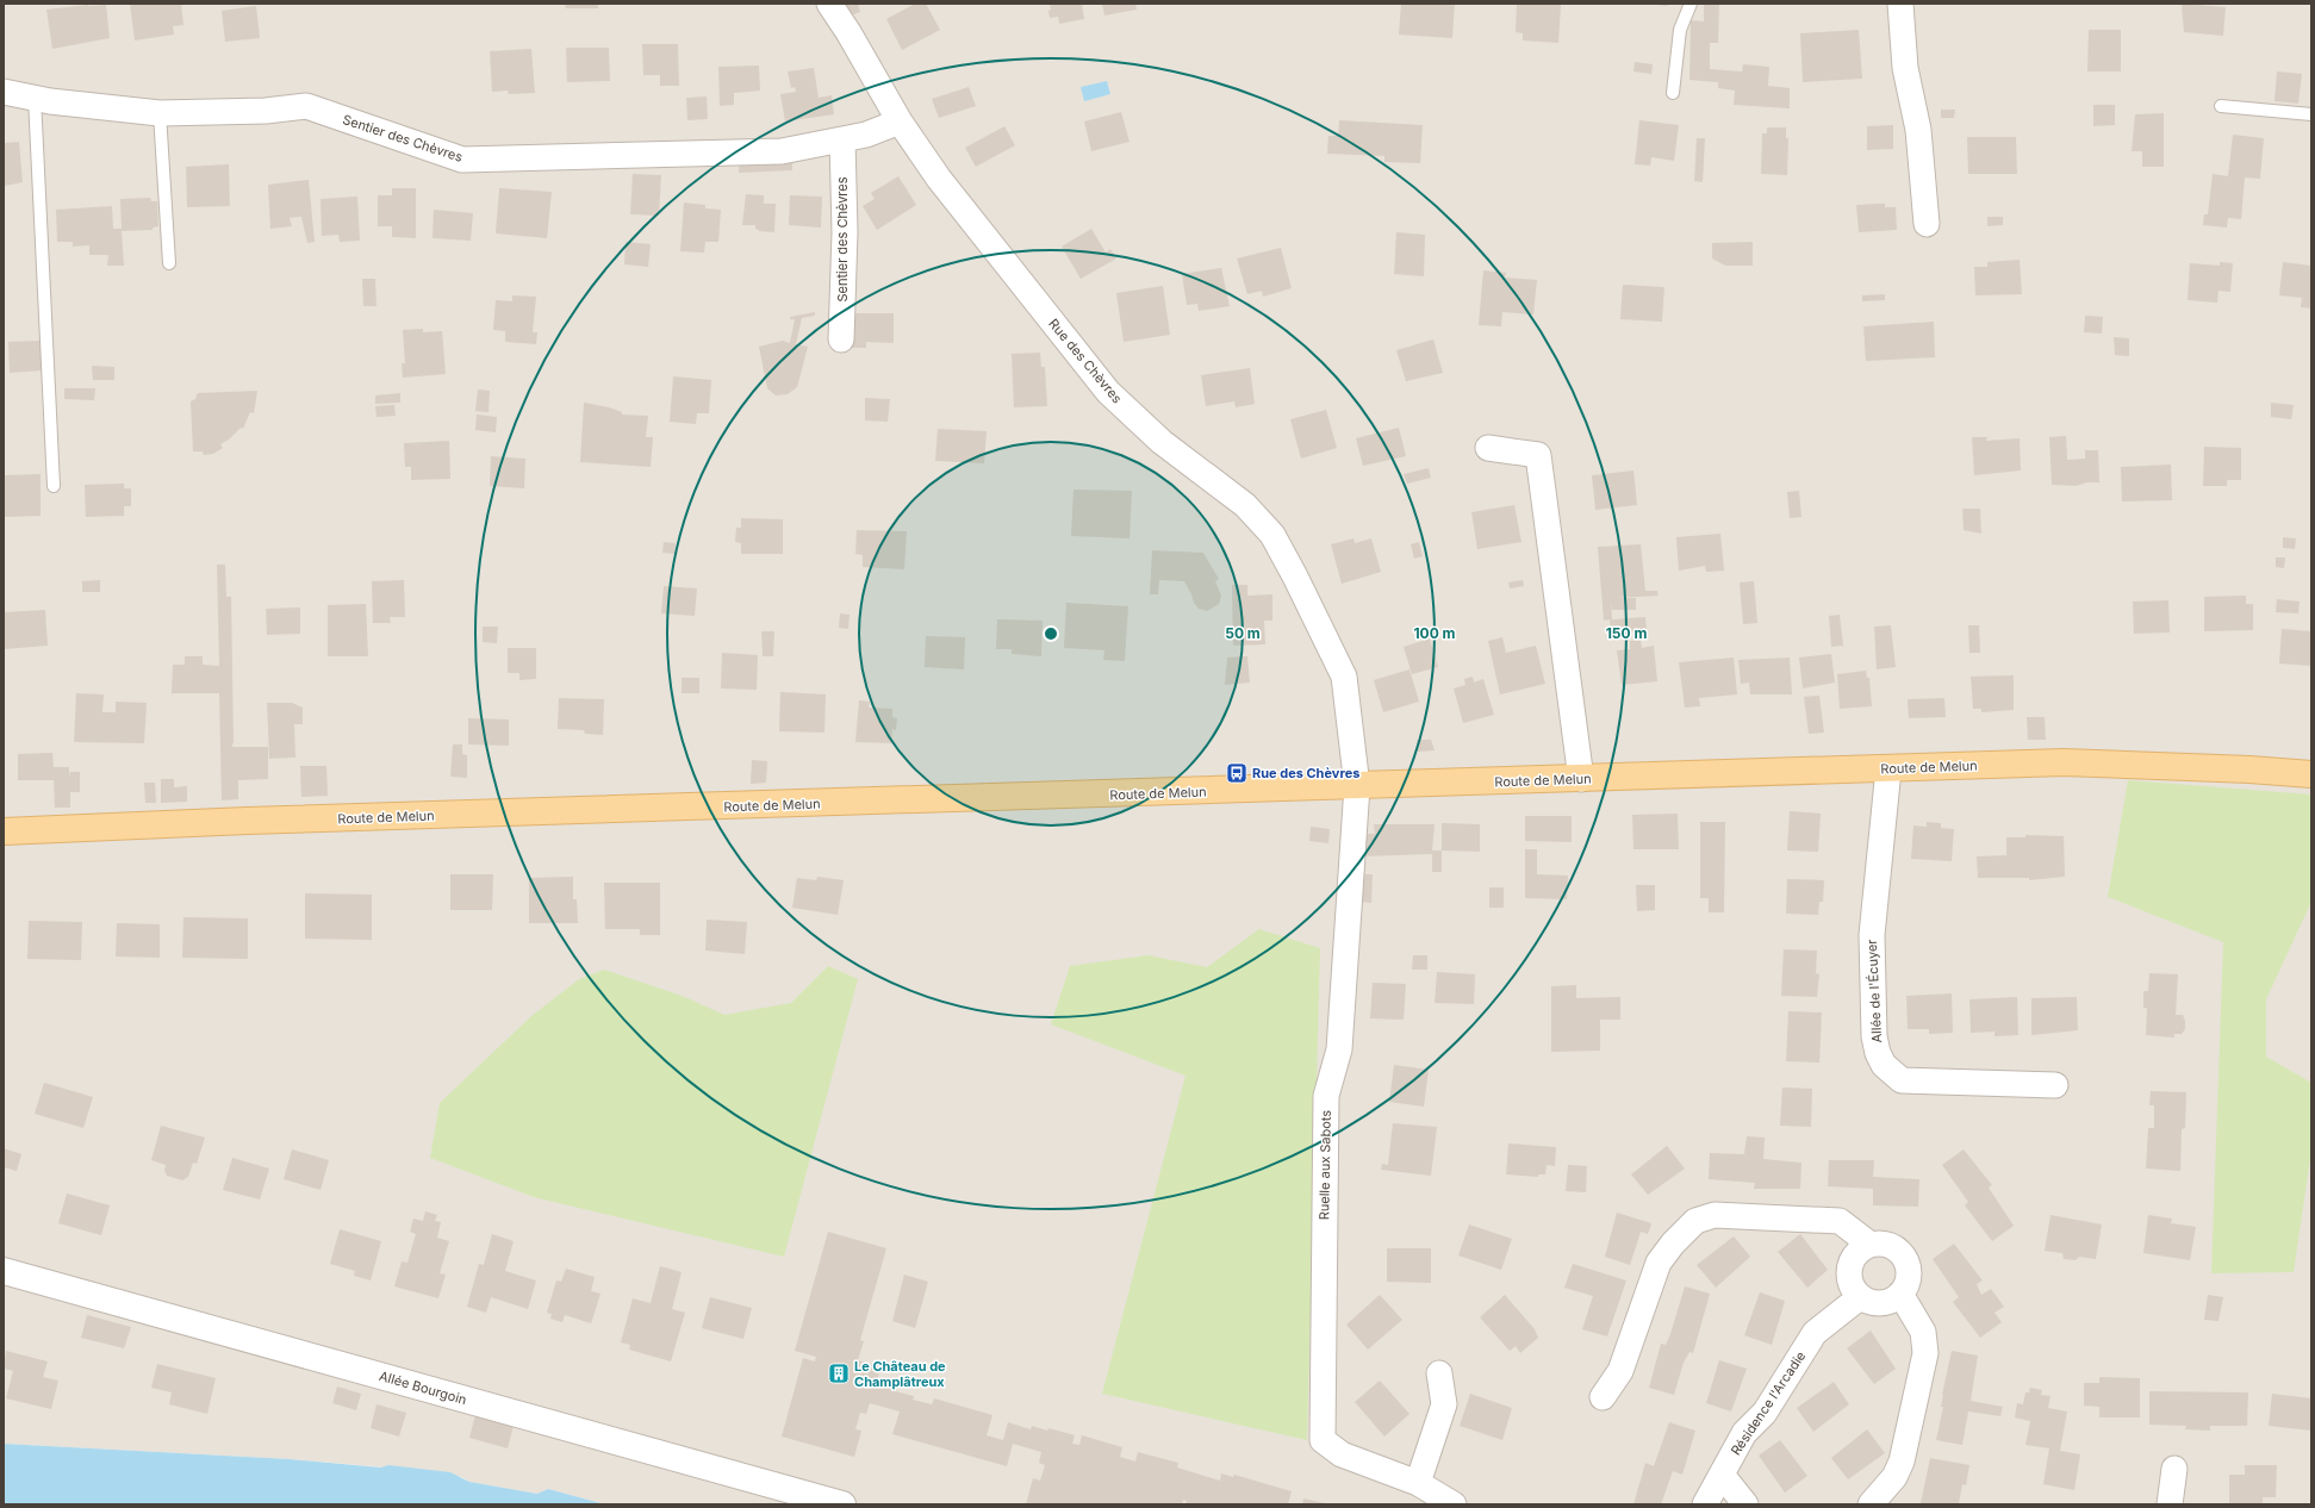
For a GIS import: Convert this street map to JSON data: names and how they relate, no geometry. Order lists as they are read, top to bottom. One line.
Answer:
{"streets":{"main road":["Route de Melun"],"street":["Sentier des Chèvres","Rue des Chèvres","Allée de l'Écuyer","Ruelle aux Sabots","Allée Bourgoin","Résidence l'Arcadie"]},"crossings":[["Sentier des Chèvres","Rue des Chèvres"],["Rue des Chèvres","Route de Melun"],["Rue des Chèvres","Ruelle aux Sabots"],["Route de Melun","Allée de l'Écuyer"],["Route de Melun","Ruelle aux Sabots"]],"places":{"bus stop":["Rue des Chèvres"],"building":["Le Château de Champlâtreux"]},"rings":["50 m","100 m","150 m"]}
